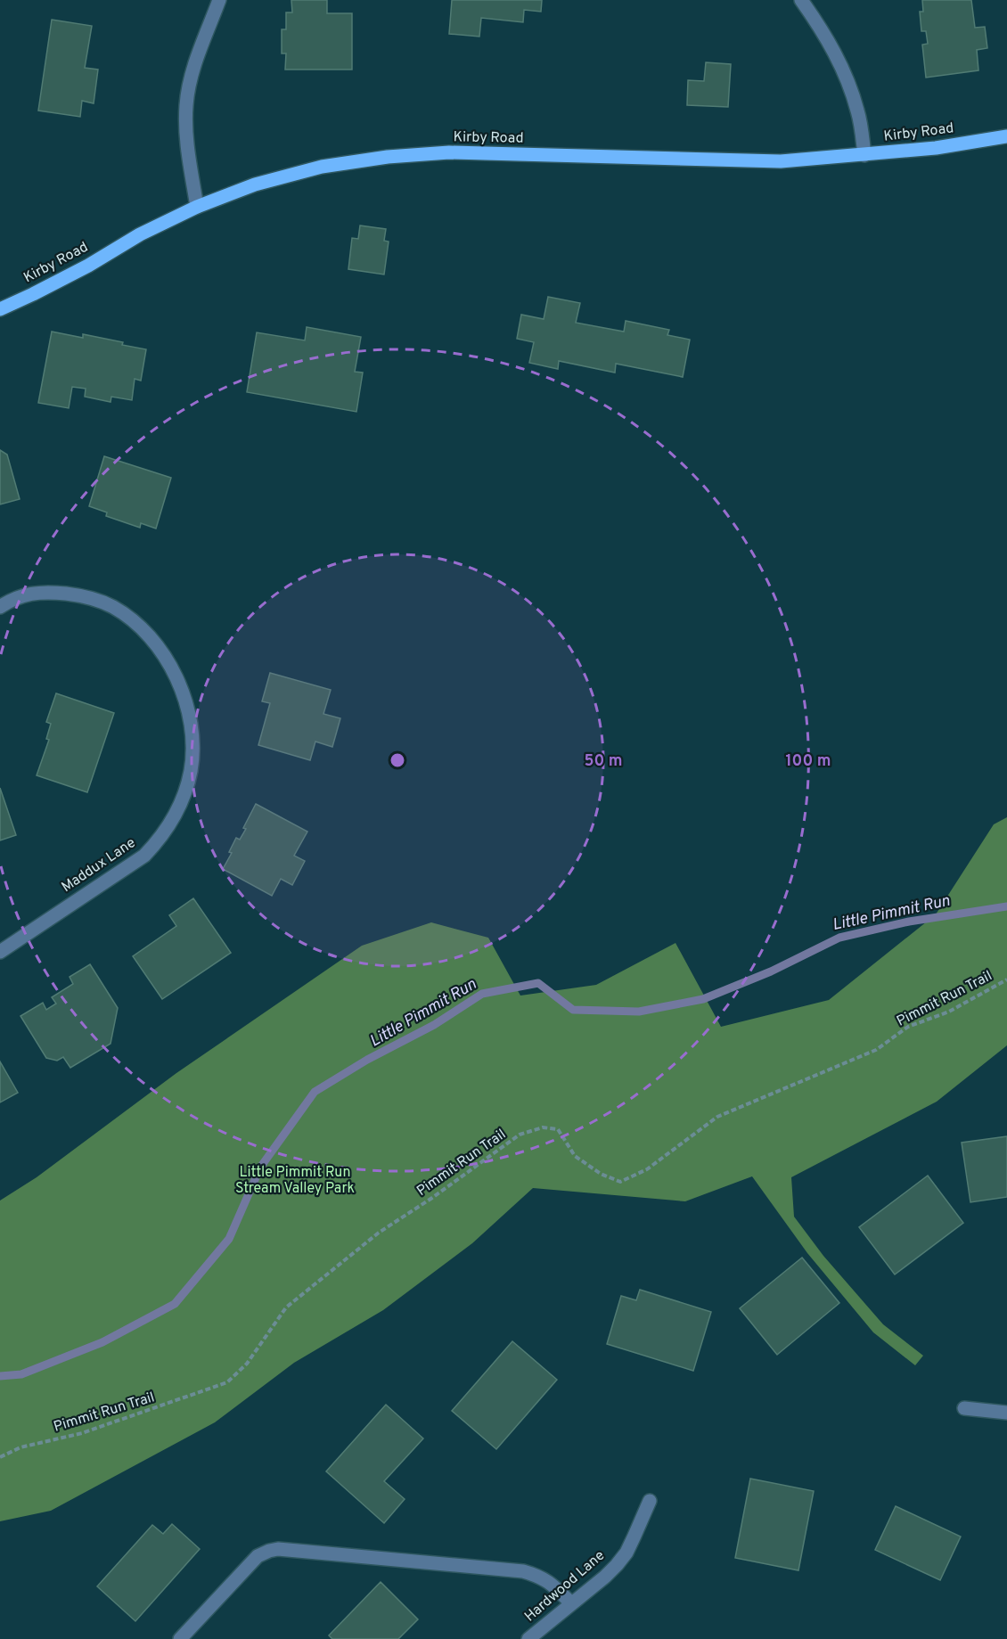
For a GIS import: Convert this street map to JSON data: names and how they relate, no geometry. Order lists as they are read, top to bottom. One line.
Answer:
{"streets":{"main road":["Kirby Road"],"street":["Maddux Lane","Hardwood Lane"],"path":["Pimmit Run Trail"]},"water":["Little Pimmit Run"],"parks":["Little Pimmit Run Stream Valley Park"],"rings":["50 m","100 m"]}
